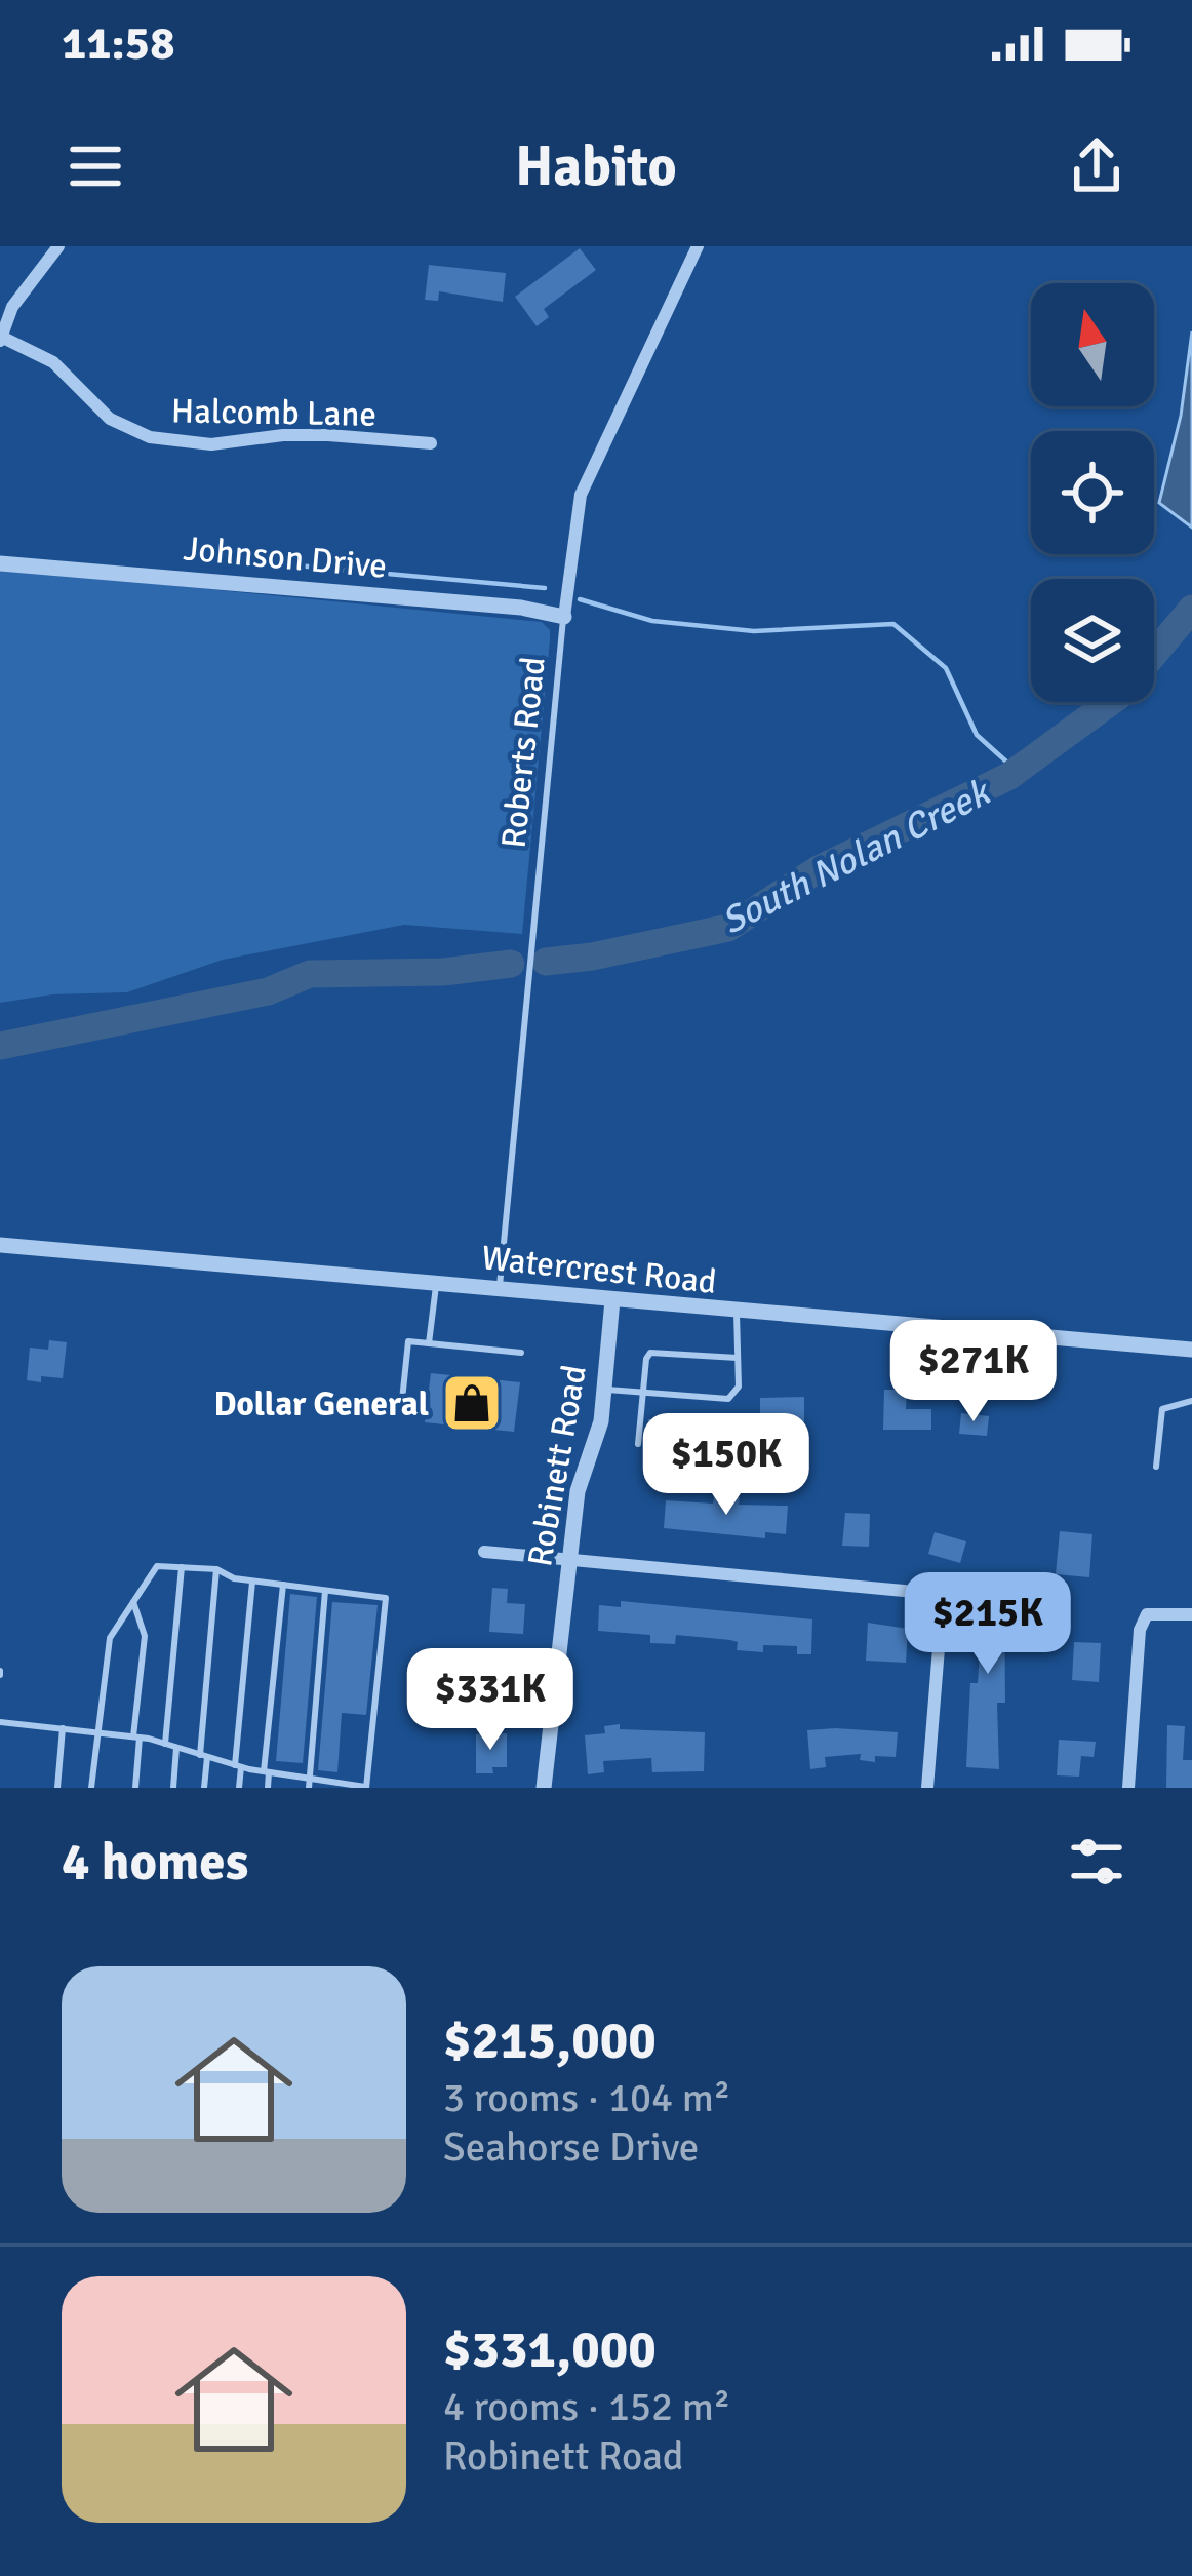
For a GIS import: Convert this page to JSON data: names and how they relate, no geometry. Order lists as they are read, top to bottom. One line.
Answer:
{"streets":{"street":["Halcomb Lane","Johnson Drive","Roberts Road","Watercrest Road","Robinett Road"]},"crossings":[["Johnson Drive","Roberts Road"],["Roberts Road","Watercrest Road"],["Watercrest Road","Robinett Road"]],"water":["South Nolan Creek"],"places":{"shop":["Dollar General"]},"north":"top","page":{"status":"11:58","header":"Habito","price":["$271K","$150K","$215K","$331K"],"heading":"4 homes","list":[{"name":"$215,000","note":"3 rooms · 104 m² · Seahorse Drive"},{"name":"$331,000","note":"4 rooms · 152 m² · Robinett Road"}]}}
